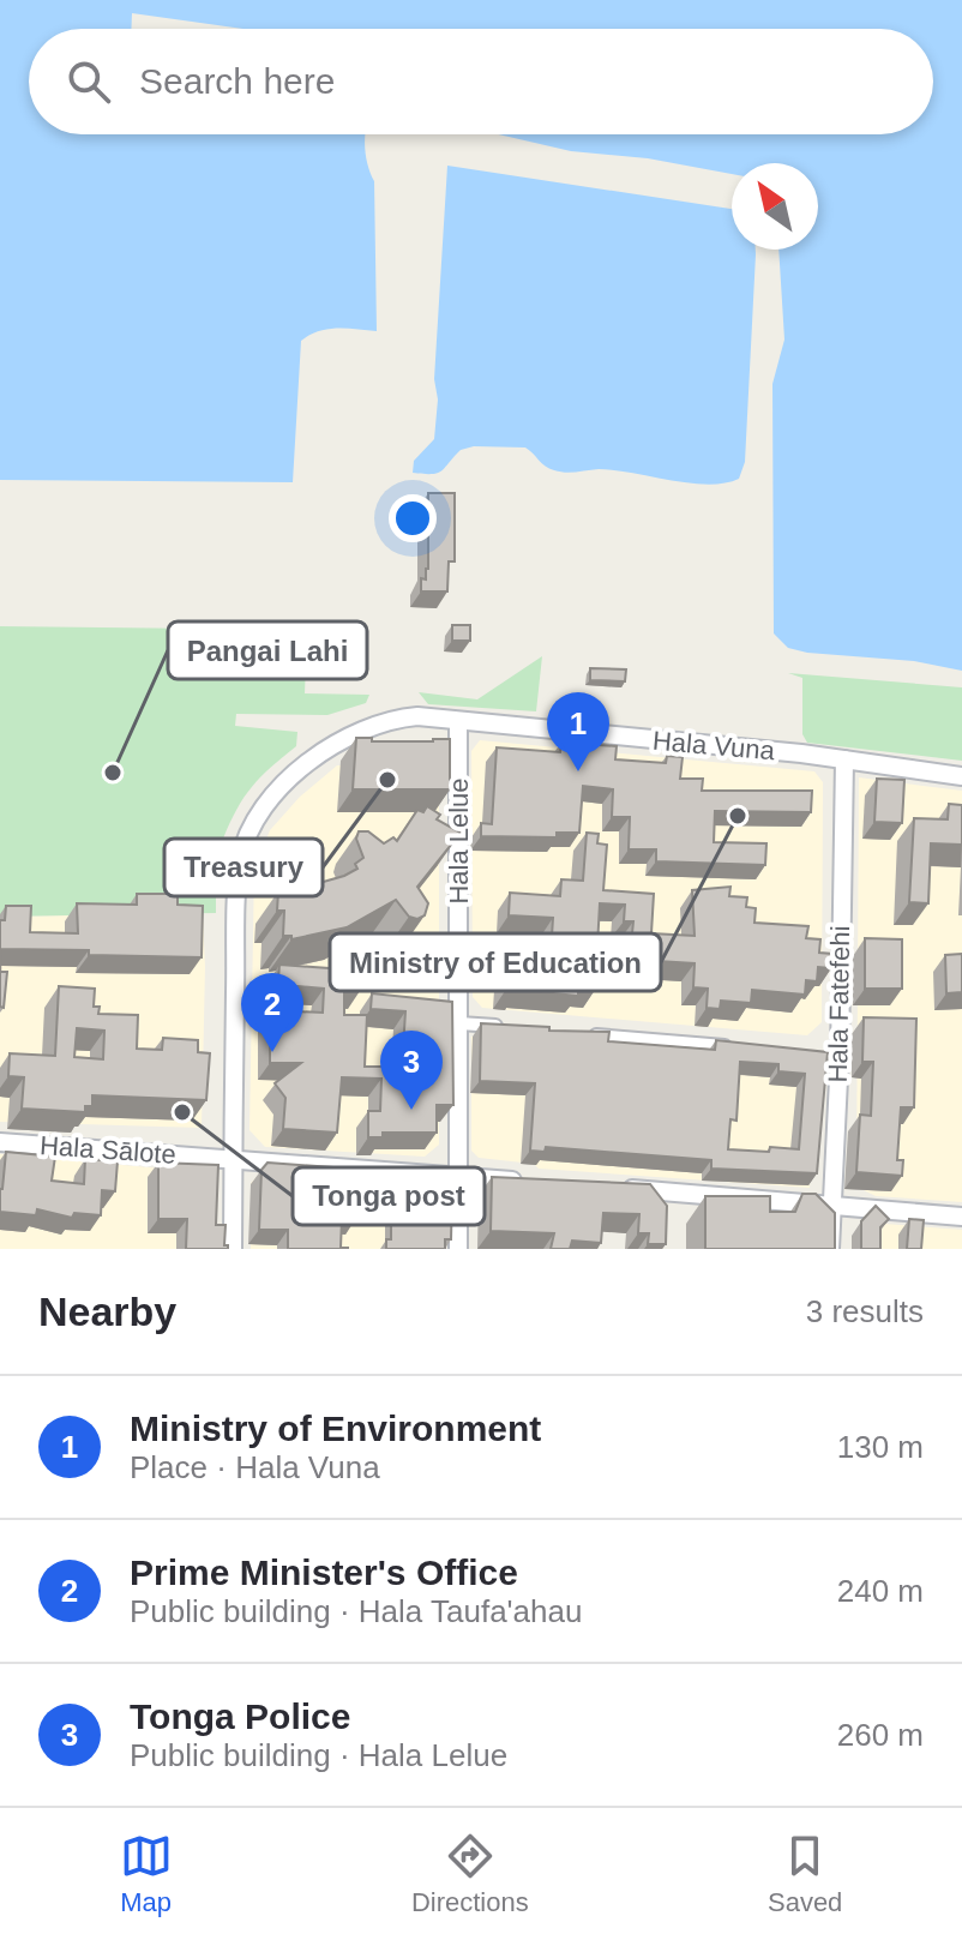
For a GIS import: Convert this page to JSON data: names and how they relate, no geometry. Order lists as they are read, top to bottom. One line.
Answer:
{"streets":{"main road":["Hala Vuna","Hala Lelue","Hala Fatefehi","Hala Sālote"]},"crossings":[["Hala Vuna","Hala Lelue"],["Hala Vuna","Hala Fatefehi"],["Hala Vuna","Hala Sālote"],["Hala Lelue","Hala Sālote"]],"places":["Pangai Lahi","Treasury","Ministry of Education","Tonga post"],"north":"top left","page":{"search":"Search here","pins":["1","2","3"],"heading":["Nearby","3 results"],"list":[{"mark":"1","name":"Ministry of Environment","note":"Place · Hala Vuna","value":"130 m"},{"mark":"2","name":"Prime Minister's Office","note":"Public building · Hala Taufa'ahau","value":"240 m"},{"mark":"3","name":"Tonga Police","note":"Public building · Hala Lelue","value":"260 m"}],"nav":["Map","Directions","Saved"]}}
